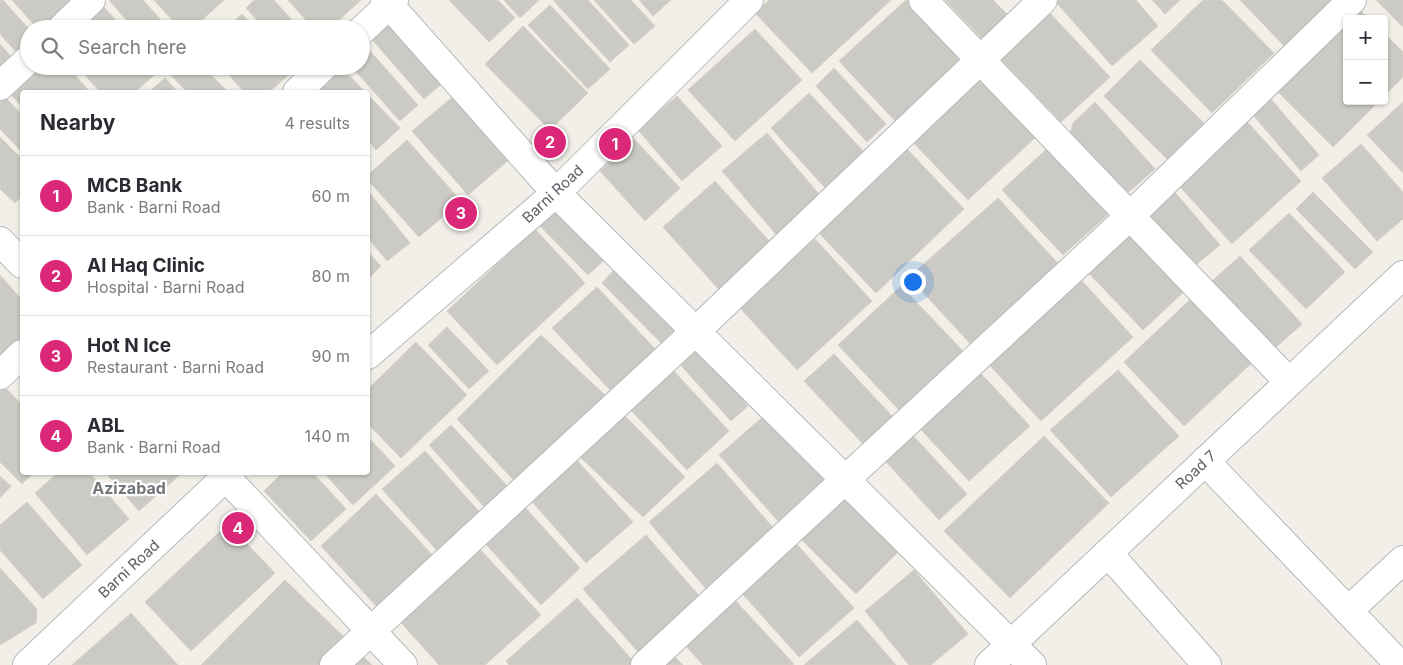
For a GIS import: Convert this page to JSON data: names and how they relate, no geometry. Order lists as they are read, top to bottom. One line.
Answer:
{"streets":{"street":["Barni Road","Road 7"]},"districts":["Azizabad"],"page":{"map_buttons":["+","−"],"search":"Search here","heading":["Nearby","4 results"],"pins":["2","1","3","4"],"list":[{"mark":"1","name":"MCB Bank","note":"Bank · Barni Road","value":"60 m"},{"mark":"2","name":"Al Haq Clinic","note":"Hospital · Barni Road","value":"80 m"},{"mark":"3","name":"Hot N Ice","note":"Restaurant · Barni Road","value":"90 m"},{"mark":"4","name":"ABL","note":"Bank · Barni Road","value":"140 m"}]}}
